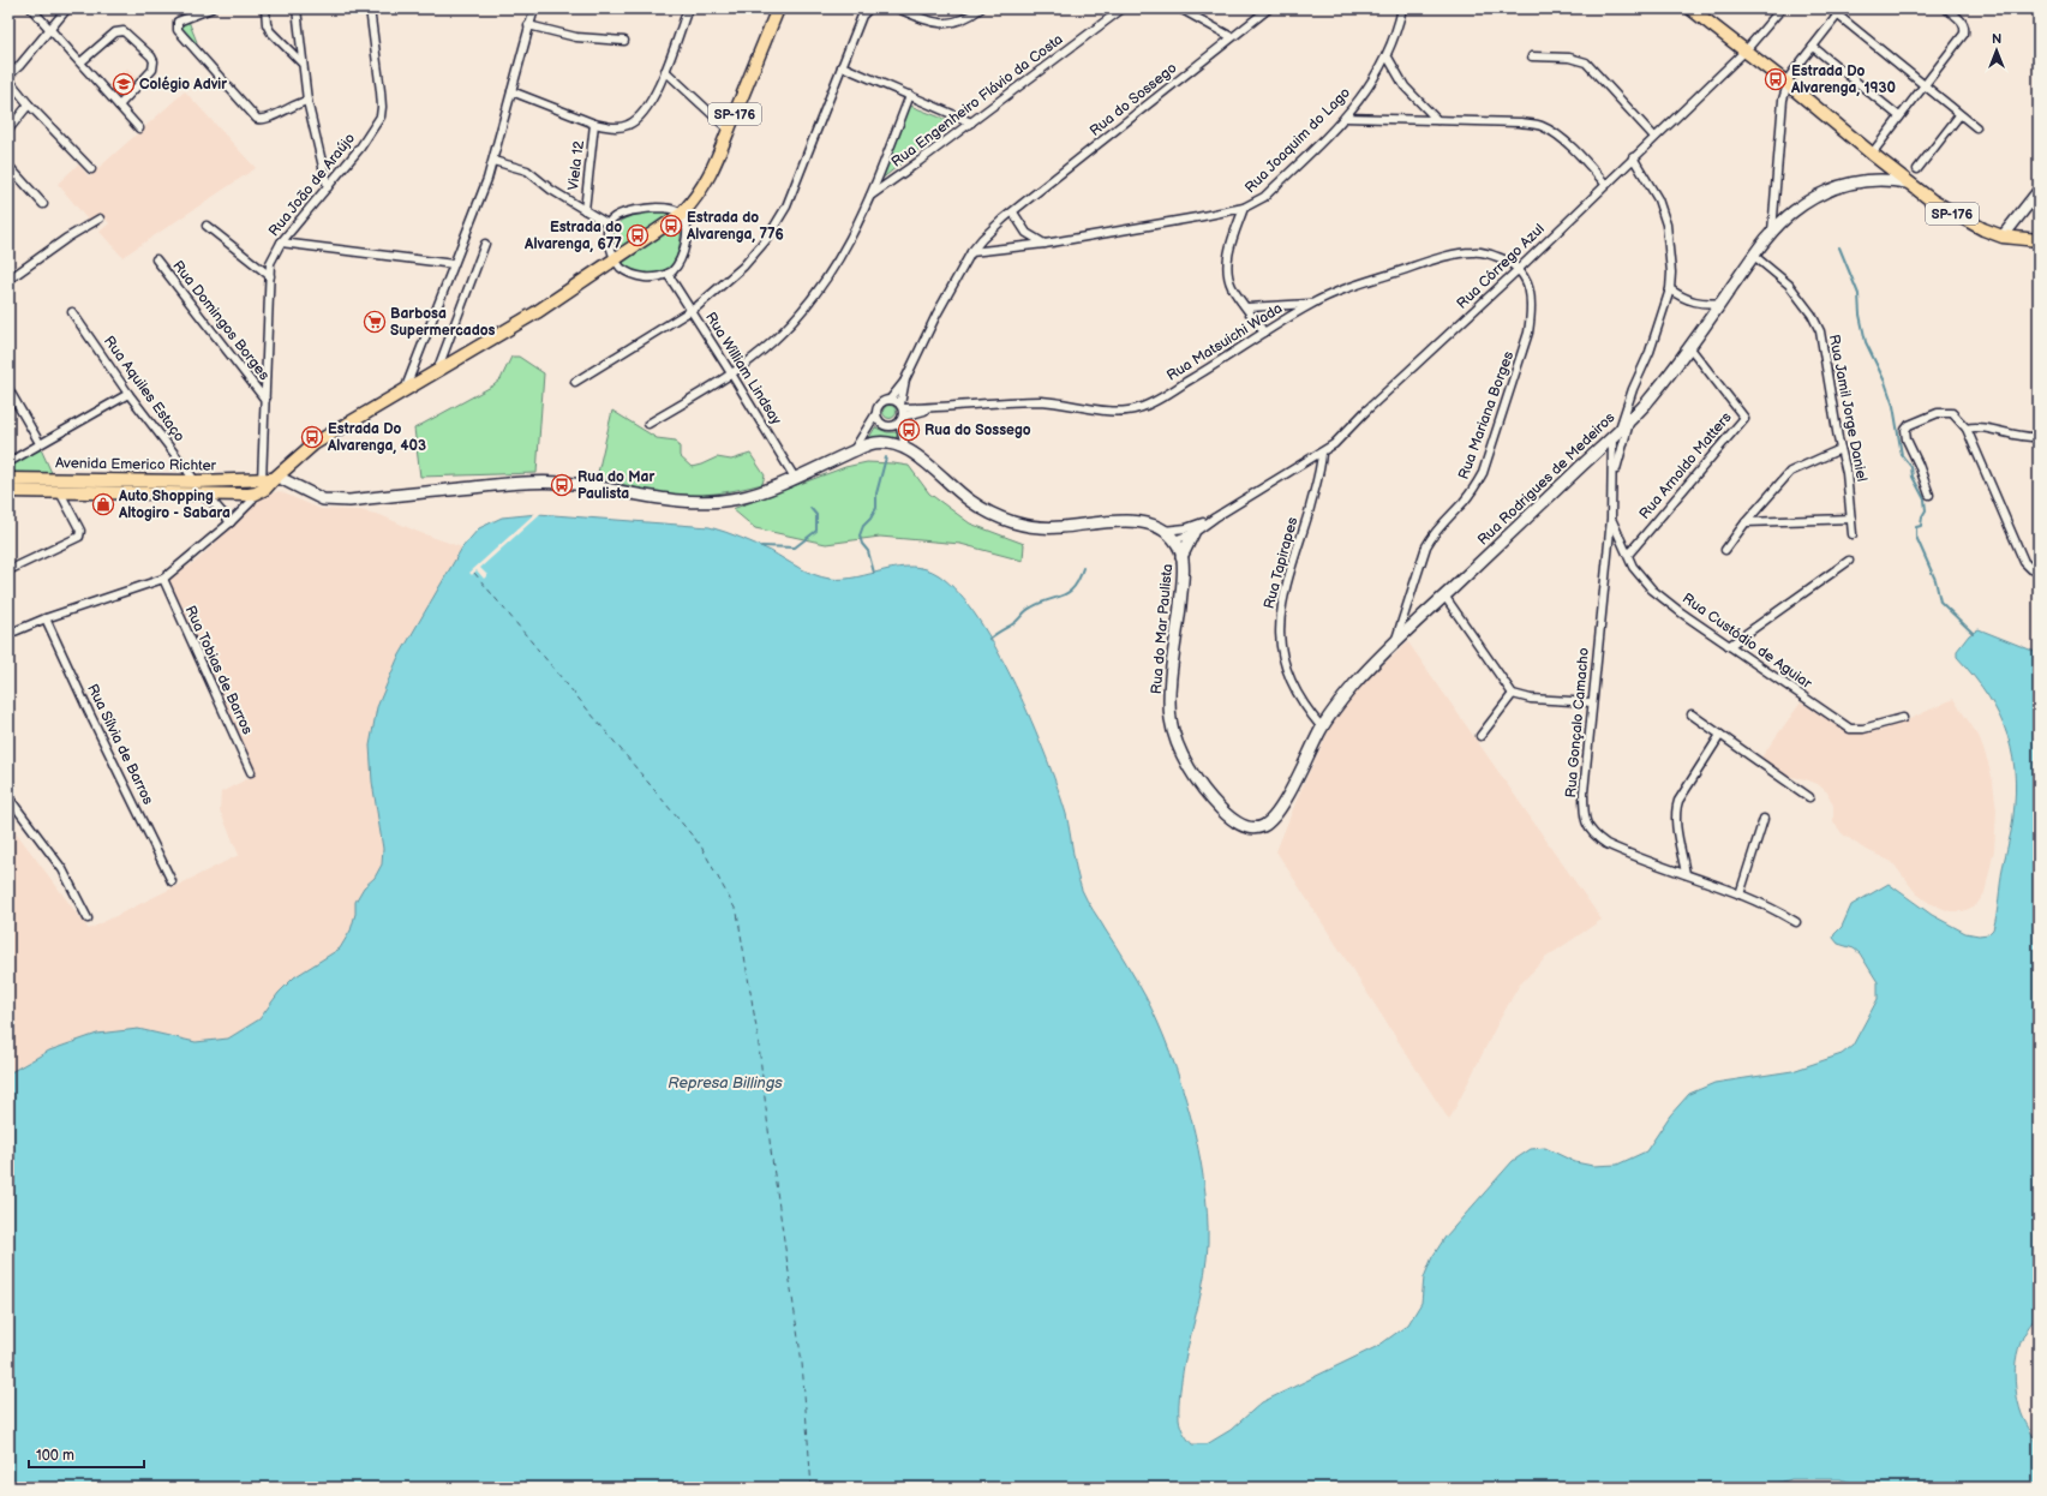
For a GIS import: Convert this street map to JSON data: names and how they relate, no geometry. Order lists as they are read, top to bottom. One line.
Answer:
{"streets":{"main road":["SP-176","Avenida Emerico Richter"],"street":["Rua do Sossego","Rua Engenheiro Flávio da Costa","Rua Joaquim do Lago","Viela 12","Rua João de Araújo","Rua Córrego Azul","Rua Domingos Borges","Rua Matsuichi Wada","Rua William Lindsay","Rua Aquiles Estaço","Rua Jamil Jorge Daniel","Rua Mariana Borges","Rua Arnoldo Matters","Rua Rodrigues de Medeiros","Rua Tapirapes","Rua do Mar Paulista","Rua Custódio de Aguiar","Rua Tobias de Barros","Rua Gonçalo Camacho","Rua Sílvia de Barros"]},"crossings":[["Rua do Sossego","Rua Joaquim do Lago"],["Rua do Sossego","Rua Matsuichi Wada"],["SP-176","Rua João de Araújo"],["SP-176","Rua Córrego Azul"],["SP-176","Avenida Emerico Richter"],["SP-176","Rua Rodrigues de Medeiros"],["Rua João de Araújo","Rua Domingos Borges"],["Rua João de Araújo","Avenida Emerico Richter"],["Rua Córrego Azul","Rua Matsuichi Wada"],["Rua Córrego Azul","Rua Mariana Borges"],["Rua Córrego Azul","Rua Tapirapes"],["Rua Córrego Azul","Rua do Mar Paulista"],["Rua Matsuichi Wada","Rua Mariana Borges"],["Rua Aquiles Estaço","Avenida Emerico Richter"],["Rua Jamil Jorge Daniel","Rua Rodrigues de Medeiros"],["Rua Mariana Borges","Rua Rodrigues de Medeiros"],["Rua Arnoldo Matters","Rua Rodrigues de Medeiros"],["Rua Arnoldo Matters","Rua Custódio de Aguiar"],["Rua Rodrigues de Medeiros","Rua Tapirapes"],["Rua Rodrigues de Medeiros","Rua do Mar Paulista"],["Rua Rodrigues de Medeiros","Rua Gonçalo Camacho"],["Rua Custódio de Aguiar","Rua Gonçalo Camacho"]],"water":["Represa Billings"],"places":{"bus stop":["Estrada Do Alvarenga, 1930","Estrada do Alvarenga, 776","Estrada do Alvarenga, 677","Rua do Sossego","Estrada Do Alvarenga, 403","Rua do Mar Paulista"],"school or university":["Colégio Advir"],"supermarket":["Barbosa Supermercados"],"shop":["Auto Shopping Altogiro - Sabara"]},"scale_bar":"100 m","north":"top"}
